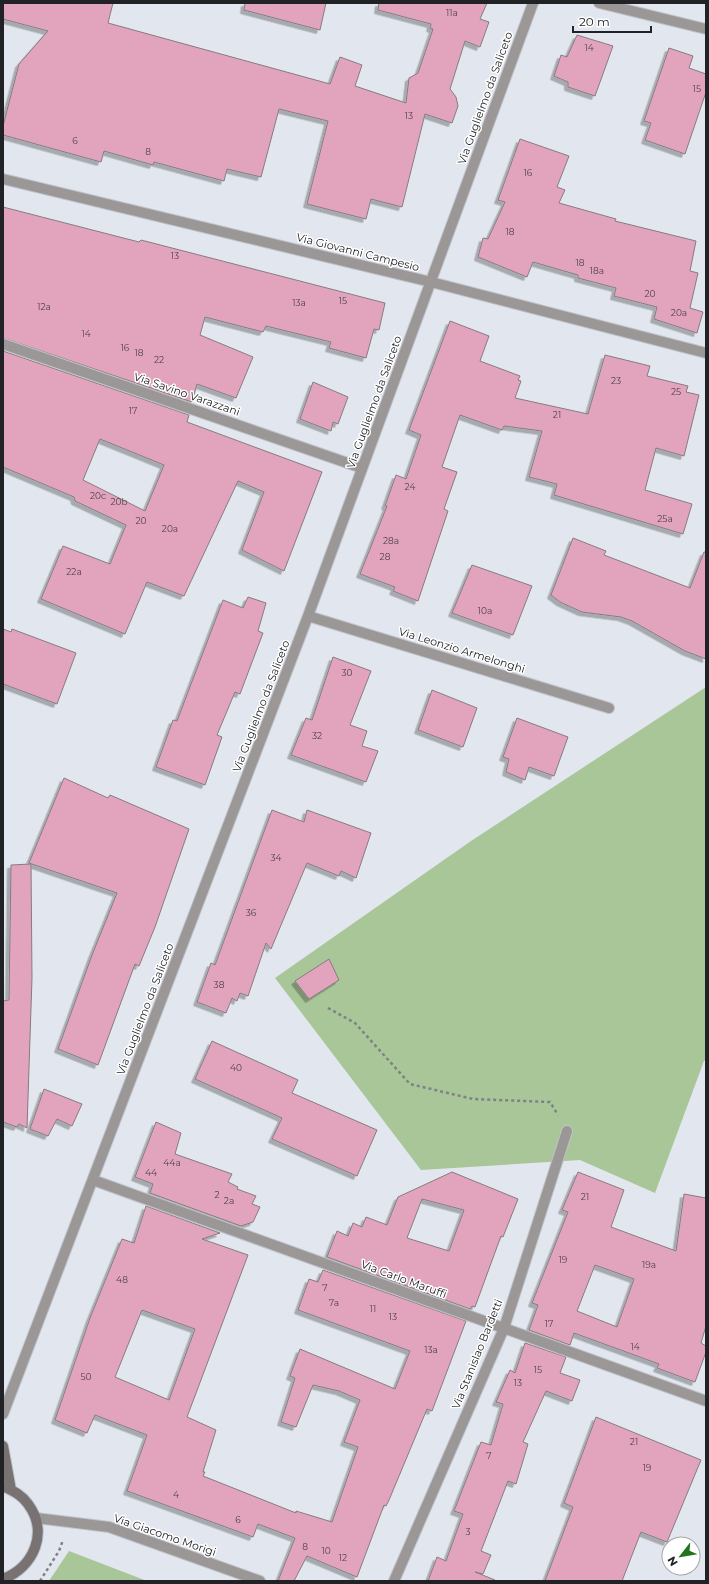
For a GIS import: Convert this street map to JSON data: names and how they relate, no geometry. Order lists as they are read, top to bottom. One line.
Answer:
{"streets":{"street":["Via Guglielmo da Saliceto","Via Giovanni Campesio","Via Savino Varazzani","Via Leonzio Armelonghi","Via Carlo Maruffi","Via Stanislao Bardetti","Via Giacomo Morigi"]},"crossings":[["Via Guglielmo da Saliceto","Via Giovanni Campesio"],["Via Guglielmo da Saliceto","Via Savino Varazzani"],["Via Guglielmo da Saliceto","Via Leonzio Armelonghi"],["Via Guglielmo da Saliceto","Via Carlo Maruffi"],["Via Carlo Maruffi","Via Stanislao Bardetti"]],"house_numbers":["11a","14","15","13","6","8","16","18","13","18","18a","20","15","13a","12a","20a","14","16","18","22","23","25","17","21","24","20c","20b","25a","20","20a","28a","28","22a","10a","30","32","34","36","38","40","44a","44","2","21","2a","19","19a","48","7","7a","11","13","17","14","13a","15","50","13","21","7","19","4","6","3","8","10","12"],"scale_bar":"20 m","north":"bottom left"}
